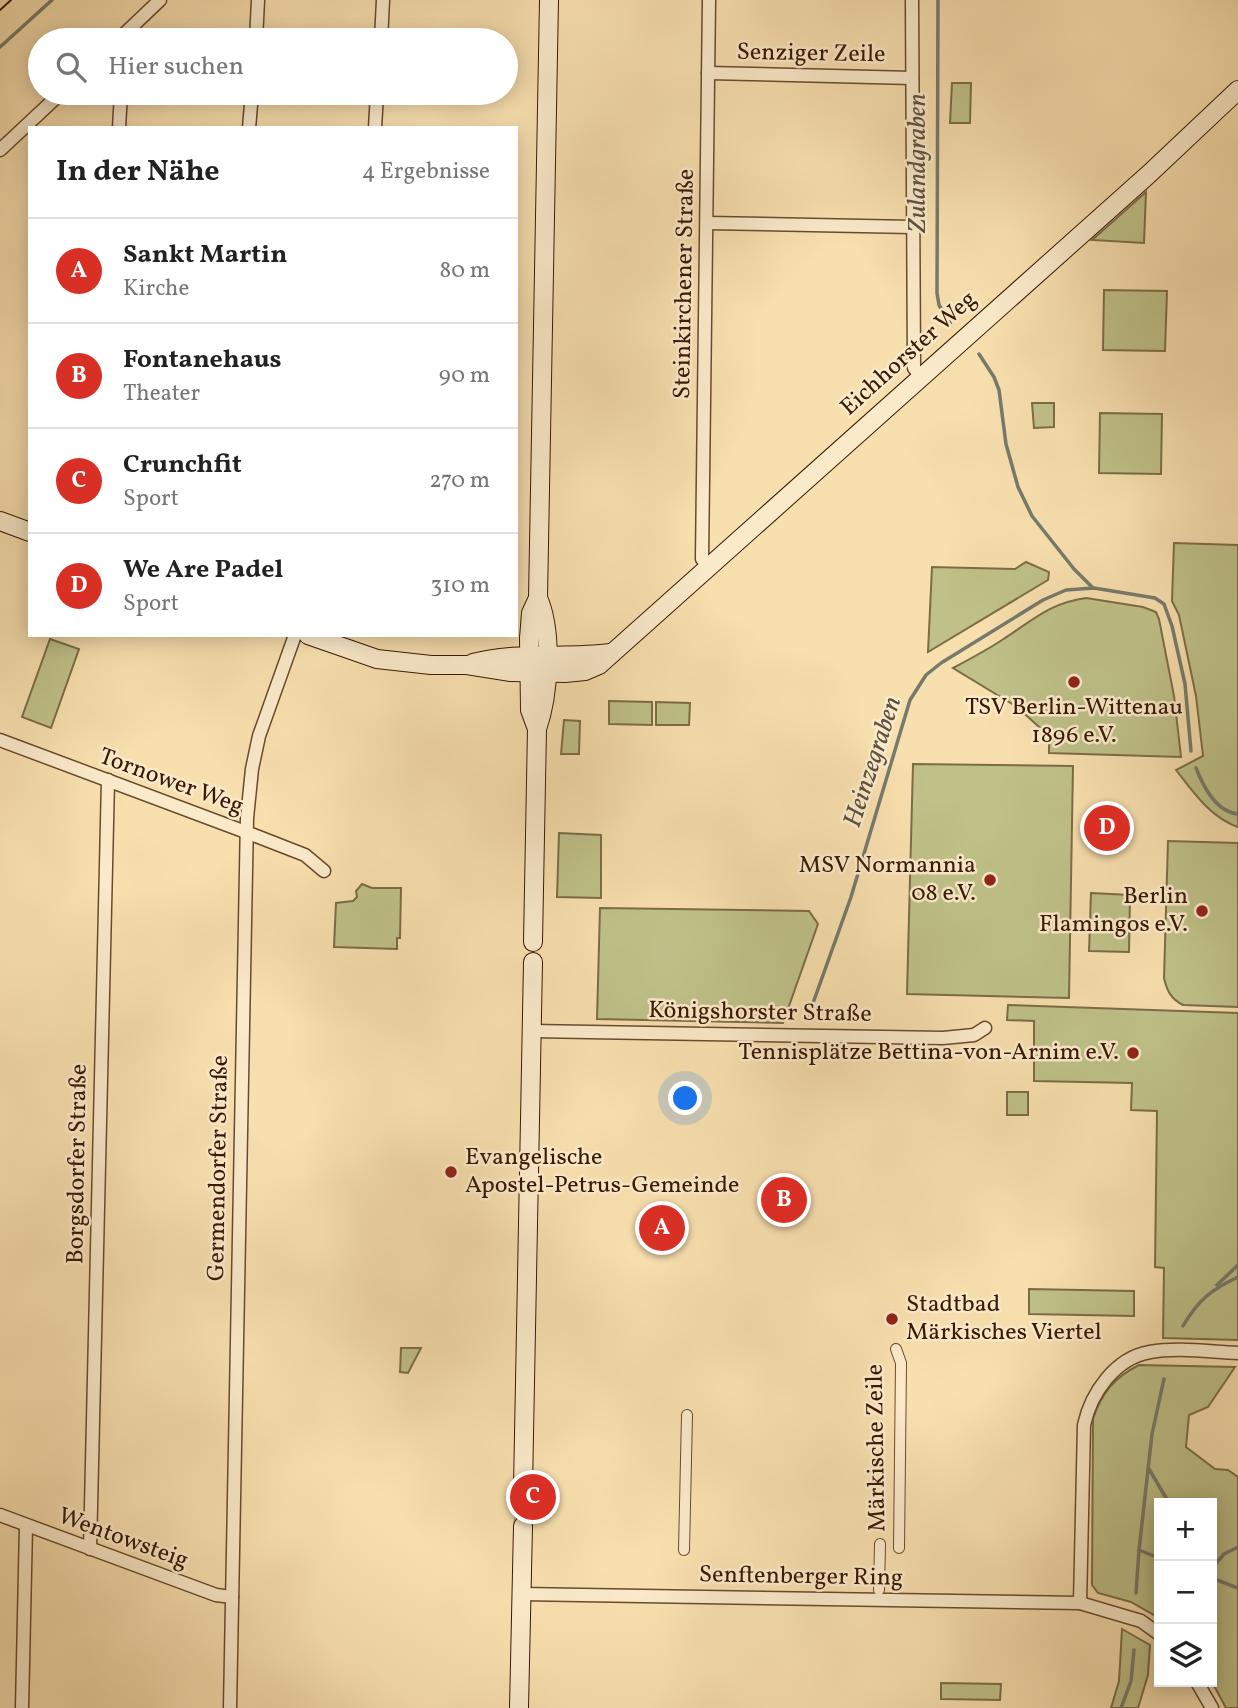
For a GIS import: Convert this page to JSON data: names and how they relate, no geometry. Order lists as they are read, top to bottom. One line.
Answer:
{"streets":{"main road":["Eichhorster Weg"],"street":["Senziger Zeile","Steinkirchener Straße","Tornower Weg","Königshorster Straße","Borgsdorfer Straße","Germendorfer Straße","Märkische Zeile","Wentowsteig","Senftenberger Ring"]},"crossings":[["Senziger Zeile","Steinkirchener Straße"],["Steinkirchener Straße","Eichhorster Weg"],["Tornower Weg","Borgsdorfer Straße"],["Tornower Weg","Germendorfer Straße"],["Borgsdorfer Straße","Wentowsteig"],["Germendorfer Straße","Wentowsteig"]],"water":["Zulandgraben","Heinzegraben"],"places":["TSV Berlin-Wittenau 1896 e.V.","MSV Normannia 08 e.V.","Berlin Flamingos e.V.","Tennisplätze Bettina-von-Arnim e.V.","Evangelische Apostel-Petrus-Gemeinde","Stadtbad Märkisches Viertel"],"page":{"search":"Hier suchen","heading":["In der Nähe","4 Ergebnisse"],"list":[{"mark":"A","name":"Sankt Martin","note":"Kirche","value":"80 m"},{"mark":"B","name":"Fontanehaus","note":"Theater","value":"90 m"},{"mark":"C","name":"Crunchfit","note":"Sport","value":"270 m"},{"mark":"D","name":"We Are Padel","note":"Sport","value":"310 m"}],"pins":["D","B","A","C"],"map_buttons":["+","−"]}}
